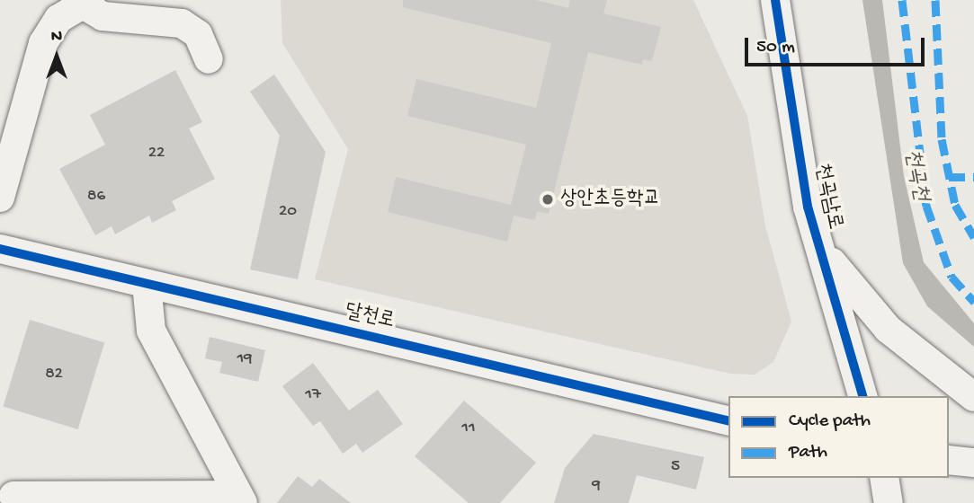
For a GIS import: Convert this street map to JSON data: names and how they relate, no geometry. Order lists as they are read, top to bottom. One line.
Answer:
{"streets":{"street":["천곡남로","달천로"]},"water":["천곡천"],"places":["상안초등학교"],"house_numbers":["22","86","20","19","82","17","11","5","9"],"legend":["Cycle path","Path"],"scale_bar":"50 m","north":"top"}
